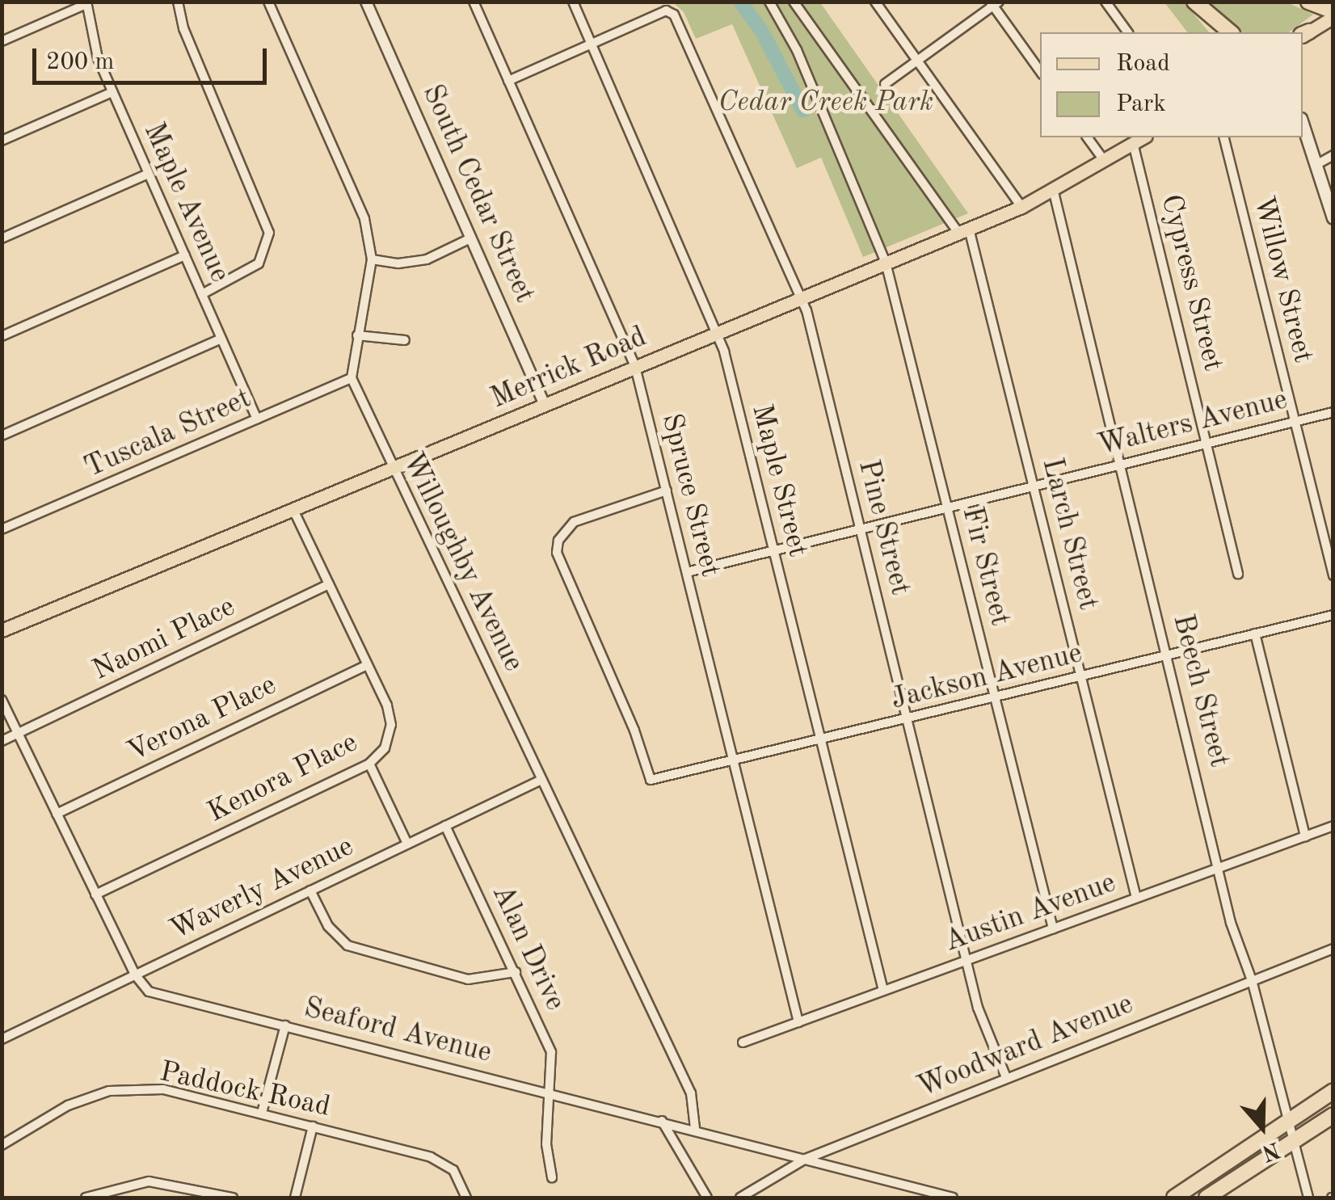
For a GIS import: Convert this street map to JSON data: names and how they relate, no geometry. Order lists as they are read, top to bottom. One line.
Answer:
{"streets":{"main road":["Merrick Road"],"street":["South Cedar Street","Maple Avenue","Willow Street","Cypress Street","Walters Avenue","Tuscala Street","Maple Street","Spruce Street","Pine Street","Larch Street","Willoughby Avenue","Fir Street","Naomi Place","Jackson Avenue","Beech Street","Verona Place","Kenora Place","Waverly Avenue","Austin Avenue","Alan Drive","Seaford Avenue","Woodward Avenue","Paddock Road"]},"crossings":[["South Cedar Street","Merrick Road"],["Maple Avenue","Tuscala Street"],["Willow Street","Walters Avenue"],["Cypress Street","Merrick Road"],["Cypress Street","Walters Avenue"],["Merrick Road","Maple Street"],["Merrick Road","Spruce Street"],["Merrick Road","Pine Street"],["Merrick Road","Larch Street"],["Merrick Road","Willoughby Avenue"],["Merrick Road","Fir Street"],["Merrick Road","Beech Street"],["Merrick Road","Kenora Place"],["Walters Avenue","Maple Street"],["Walters Avenue","Spruce Street"],["Walters Avenue","Pine Street"],["Walters Avenue","Larch Street"],["Walters Avenue","Fir Street"],["Walters Avenue","Beech Street"],["Tuscala Street","Willoughby Avenue"],["Maple Street","Pine Street"],["Maple Street","Jackson Avenue"],["Maple Street","Austin Avenue"],["Spruce Street","Jackson Avenue"],["Spruce Street","Austin Avenue"],["Pine Street","Jackson Avenue"],["Pine Street","Austin Avenue"],["Pine Street","Woodward Avenue"],["Larch Street","Jackson Avenue"],["Larch Street","Austin Avenue"],["Willoughby Avenue","Waverly Avenue"],["Willoughby Avenue","Seaford Avenue"],["Fir Street","Jackson Avenue"],["Fir Street","Austin Avenue"],["Naomi Place","Kenora Place"],["Jackson Avenue","Beech Street"],["Beech Street","Austin Avenue"],["Beech Street","Woodward Avenue"],["Verona Place","Kenora Place"],["Waverly Avenue","Alan Drive"],["Waverly Avenue","Seaford Avenue"],["Alan Drive","Seaford Avenue"],["Seaford Avenue","Woodward Avenue"]],"parks":["Cedar Creek Park"],"legend":["Road","Park"],"scale_bar":"200 m","north":"bottom"}
